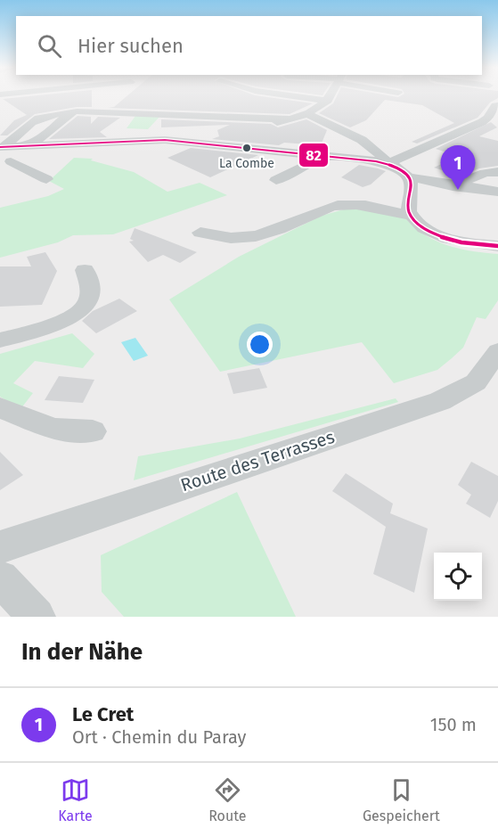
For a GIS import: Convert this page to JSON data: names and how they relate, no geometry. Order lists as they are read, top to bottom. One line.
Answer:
{"streets":{"street":["Route des Terrasses"]},"places":["La Combe"],"lines":["transit line 82"],"page":{"search":"Hier suchen","pins":"1","heading":"In der Nähe","list":[{"mark":"1","name":"Le Cret","note":"Ort · Chemin du Paray","value":"150 m"}],"nav":["Karte","Route","Gespeichert"]}}
